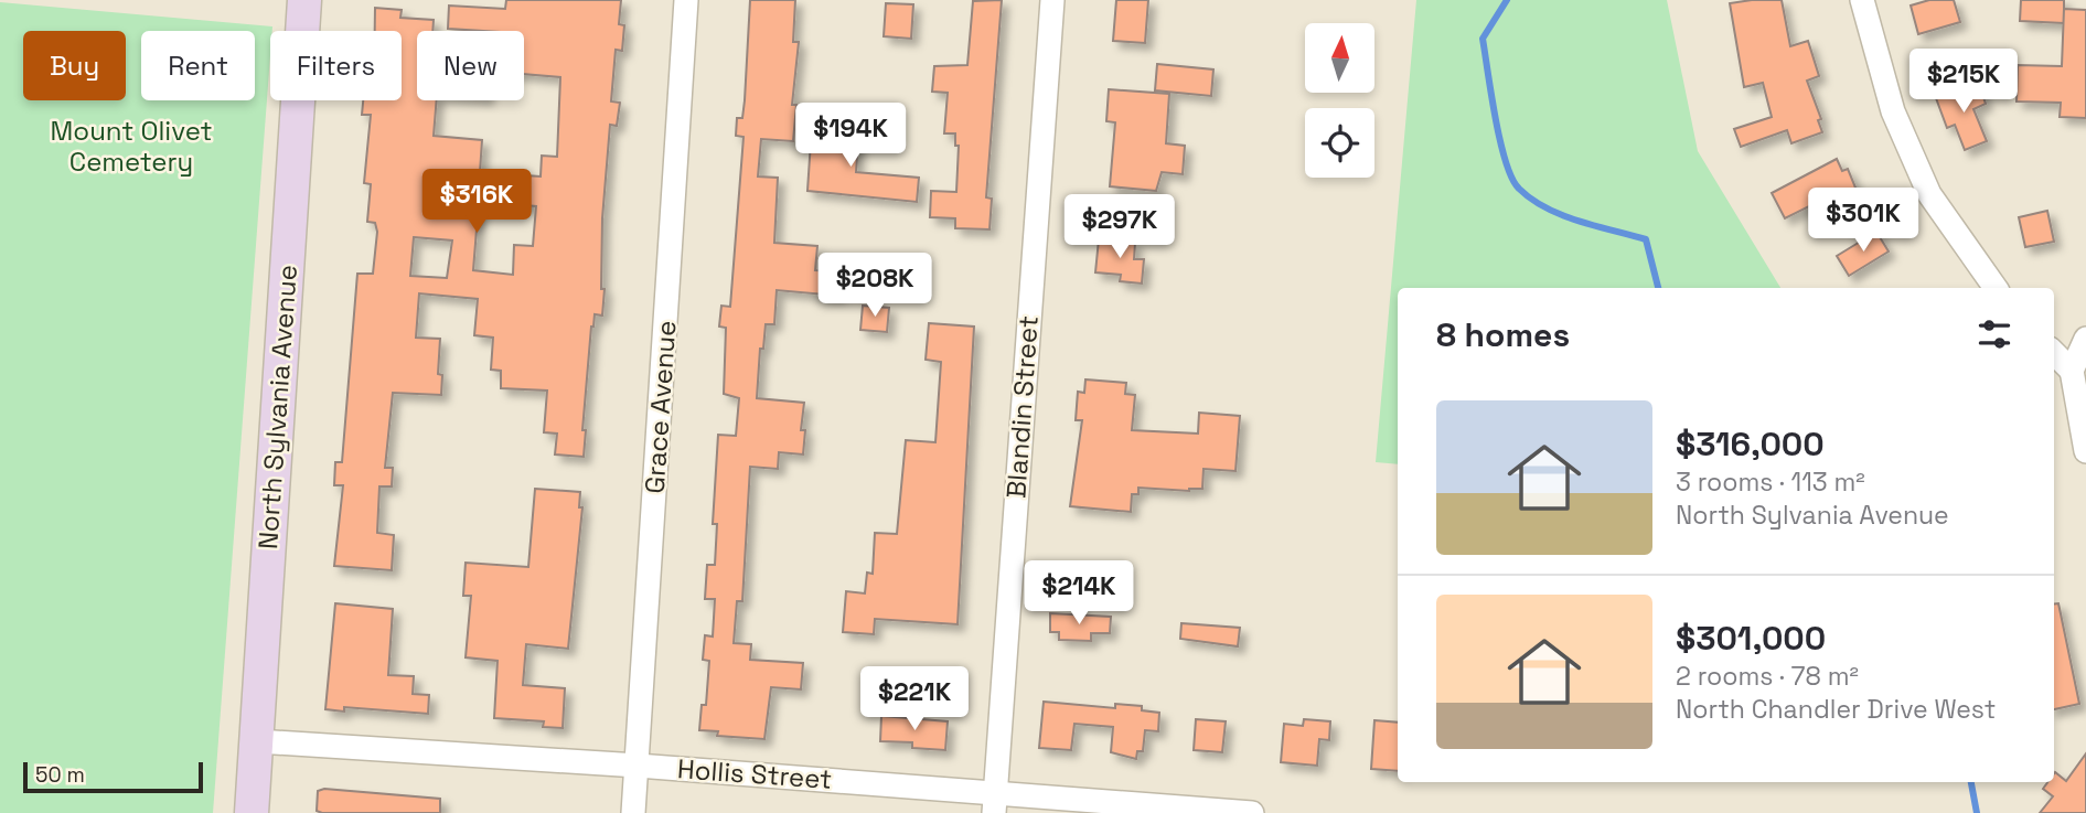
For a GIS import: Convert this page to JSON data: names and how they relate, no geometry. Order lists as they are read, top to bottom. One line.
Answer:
{"streets":{"main road":["North Sylvania Avenue"],"street":["Grace Avenue","Blandin Street","Hollis Street"]},"crossings":[["North Sylvania Avenue","Hollis Street"],["Grace Avenue","Hollis Street"],["Blandin Street","Hollis Street"]],"parks":["Mount Olivet Cemetery"],"scale_bar":"50 m","north":"top","page":{"chip":["Buy","Rent","Filters","New"],"price":["$215K","$194K","$316K","$301K","$297K","$208K","$214K","$221K"],"heading":"8 homes","list":[{"name":"$316,000","note":"3 rooms · 113 m² · North Sylvania Avenue"},{"name":"$301,000","note":"2 rooms · 78 m² · North Chandler Drive West"}],"scale":"50 m"}}
